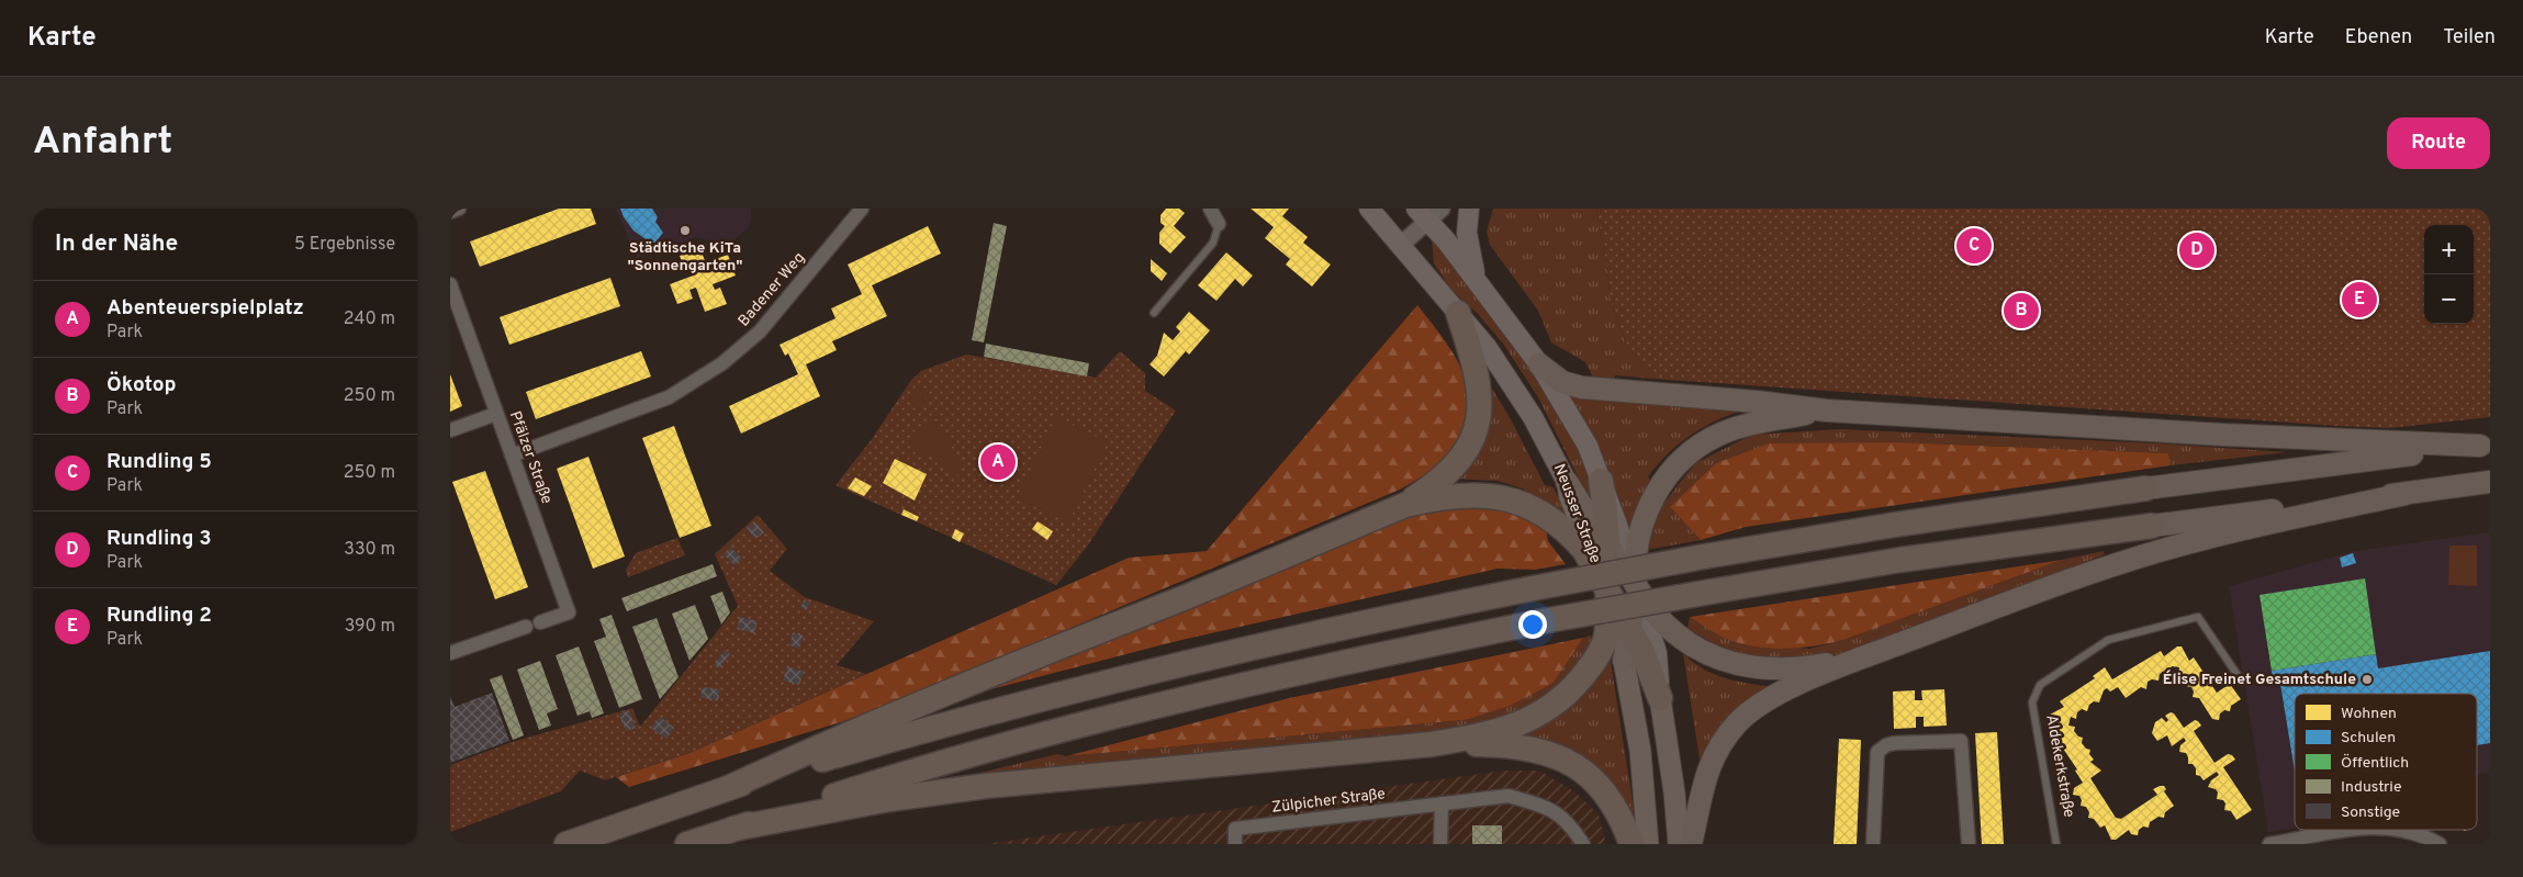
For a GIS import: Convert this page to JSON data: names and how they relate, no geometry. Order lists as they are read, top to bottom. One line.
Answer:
{"streets":{"main road":["Neusser Straße"],"street":["Badener Weg","Pfälzer Straße","Zülpicher Straße"],"lane":["Aldekerkstraße"]},"crossings":[["Badener Weg","Pfälzer Straße"]],"places":["Städtische KiTa \"Sonnengarten\"","Élise Freinet Gesamtschule"],"legend":["Wohnen","Schulen","Öffentlich","Industrie","Sonstige"],"page":{"header":"Karte","nav":["Karte","Ebenen","Teilen"],"buttons":"Route","title":"Anfahrt","heading":["In der Nähe","5 Ergebnisse"],"map_buttons":["+","−"],"pins":["C","D","E","B","A"],"list":[{"mark":"A","name":"Abenteuerspielplatz","note":"Park","value":"240 m"},{"mark":"B","name":"Ökotop","note":"Park","value":"250 m"},{"mark":"C","name":"Rundling 5","note":"Park","value":"250 m"},{"mark":"D","name":"Rundling 3","note":"Park","value":"330 m"},{"mark":"E","name":"Rundling 2","note":"Park","value":"390 m"}]}}
